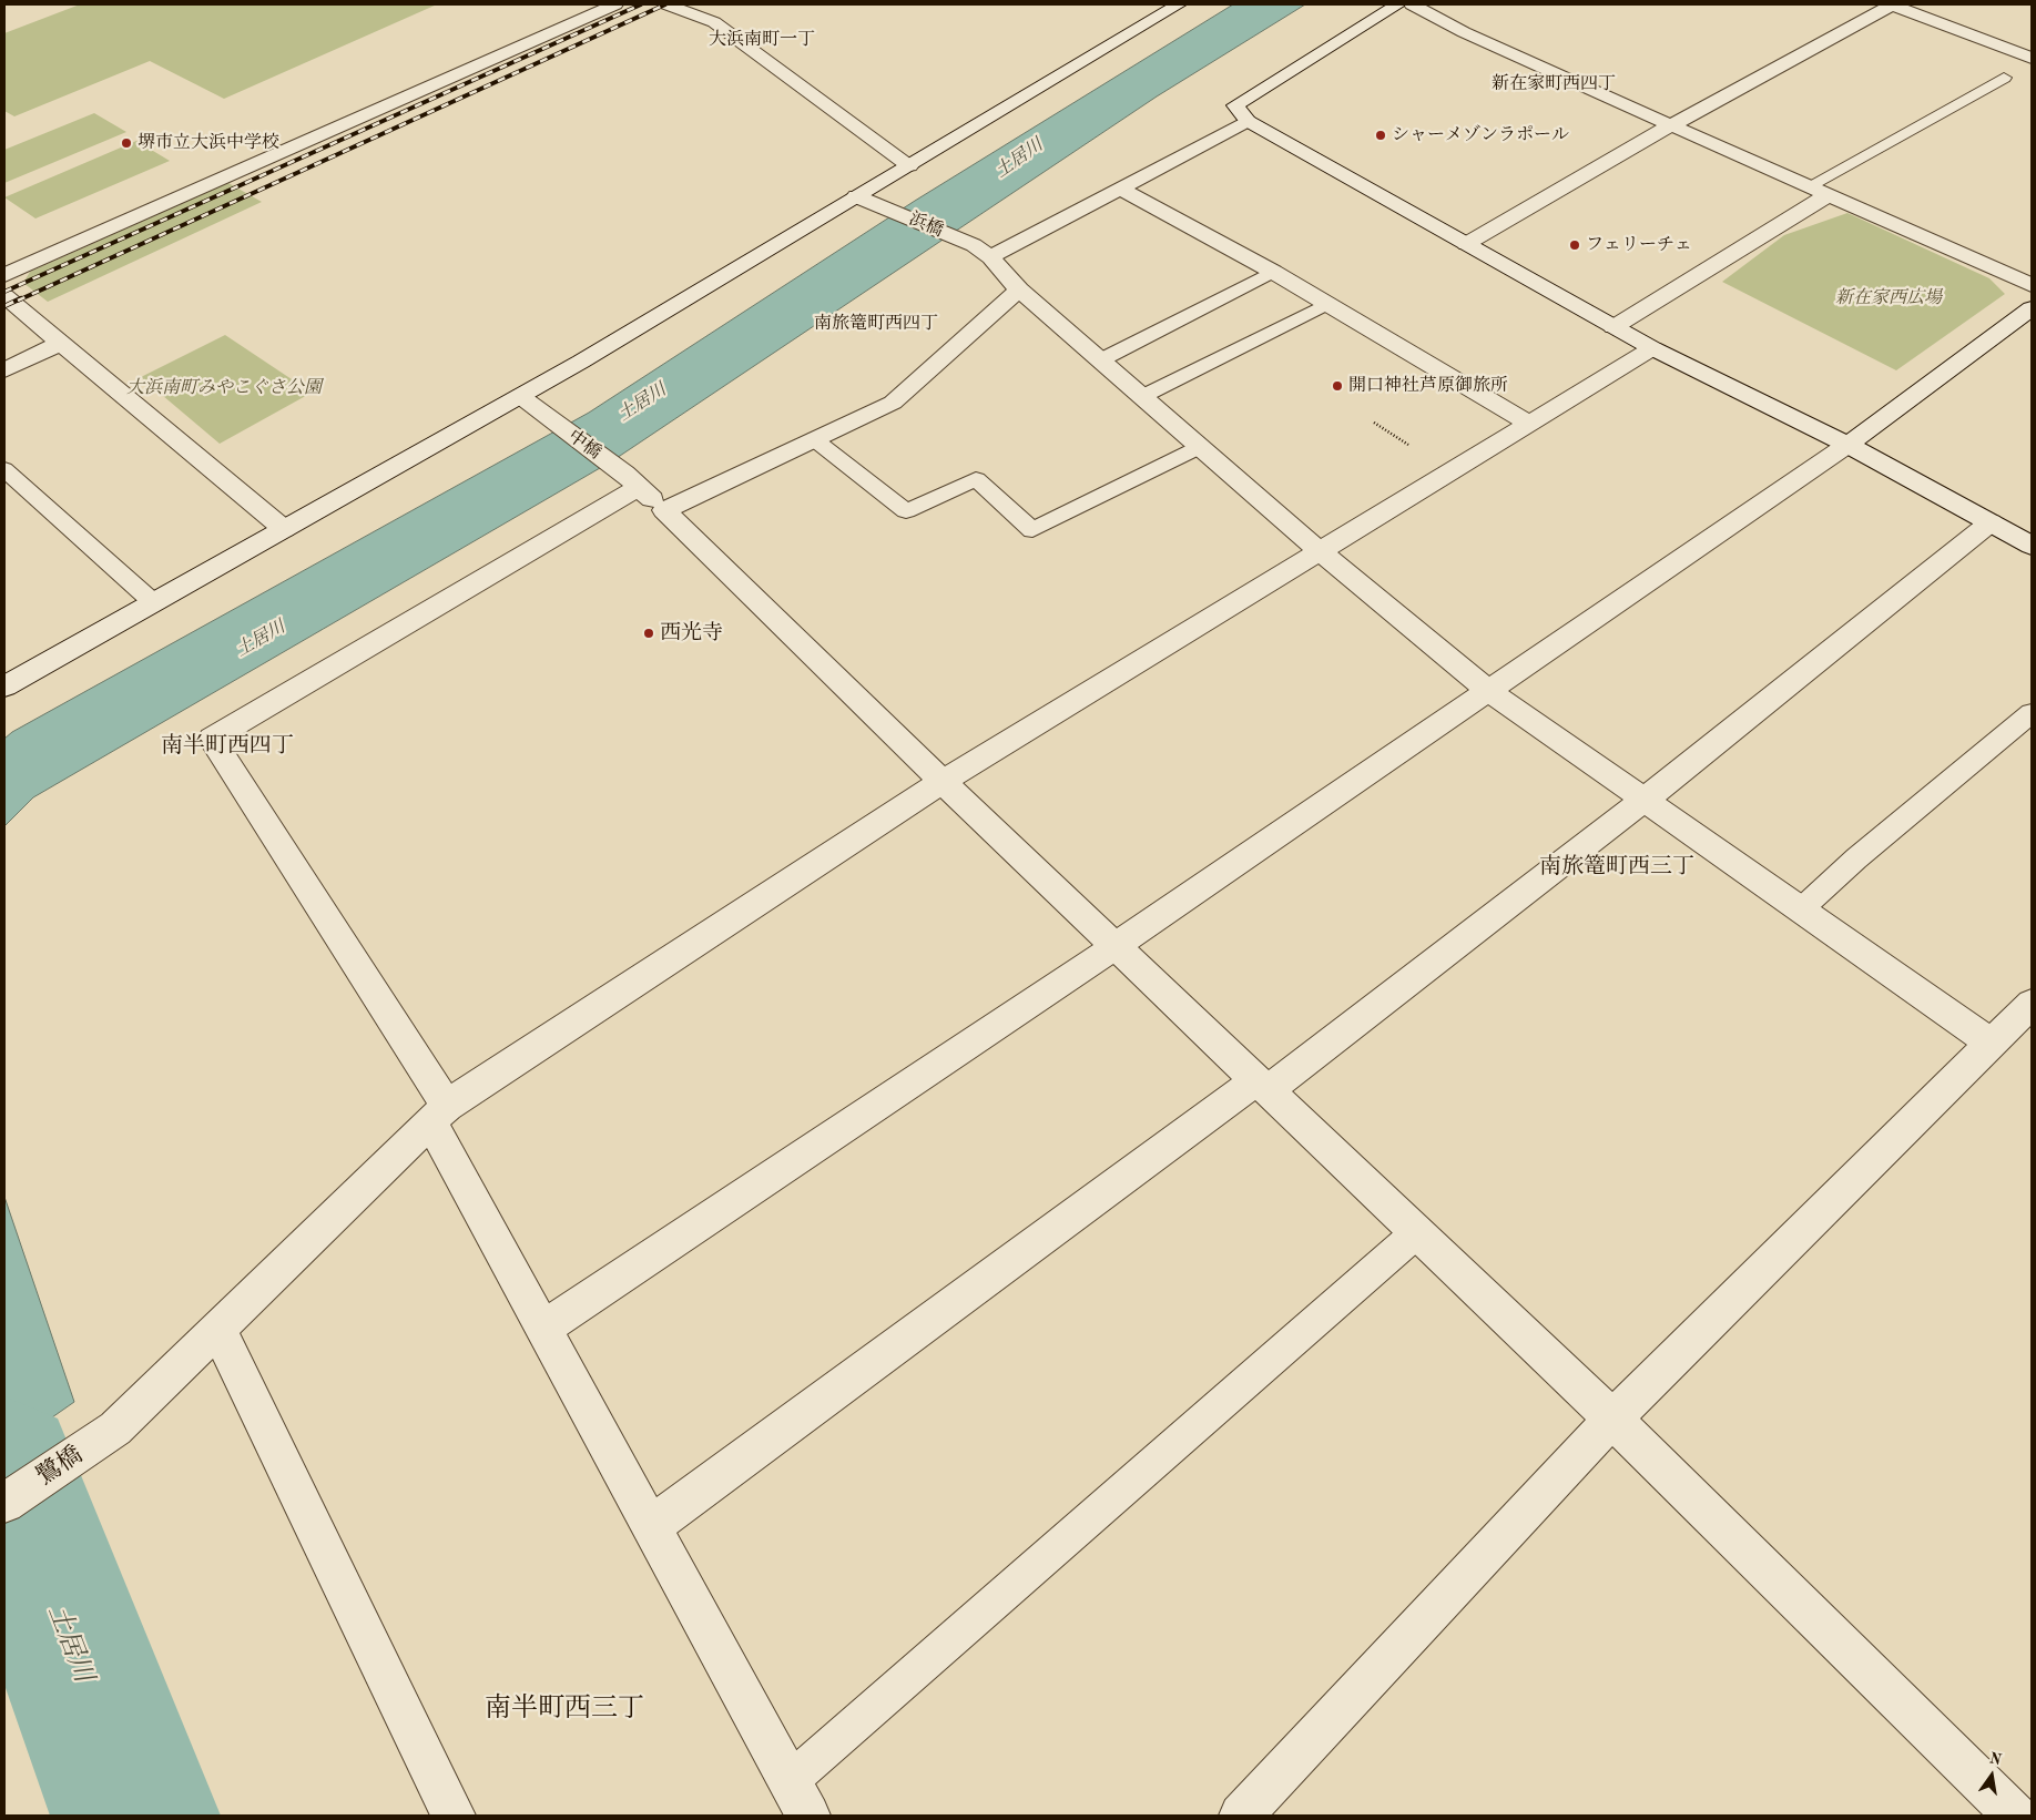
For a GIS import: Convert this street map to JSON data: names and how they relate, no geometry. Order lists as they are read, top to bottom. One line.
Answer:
{"streets":{"street":["浜橋","中橋","鷺橋"]},"crossings":[["中橋","鷺橋"]],"districts":["大浜南町一丁","新在家町西四丁","南旅篭町西四丁","南半町西四丁","南旅篭町西三丁","南半町西三丁"],"water":["土居川"],"parks":["新在家西広場","大浜南町みやこぐさ公園"],"places":["シャーメゾンラポール","堺市立大浜中学校","フェリーチェ","開口神社芦原御旅所","西光寺"],"north":"top"}
